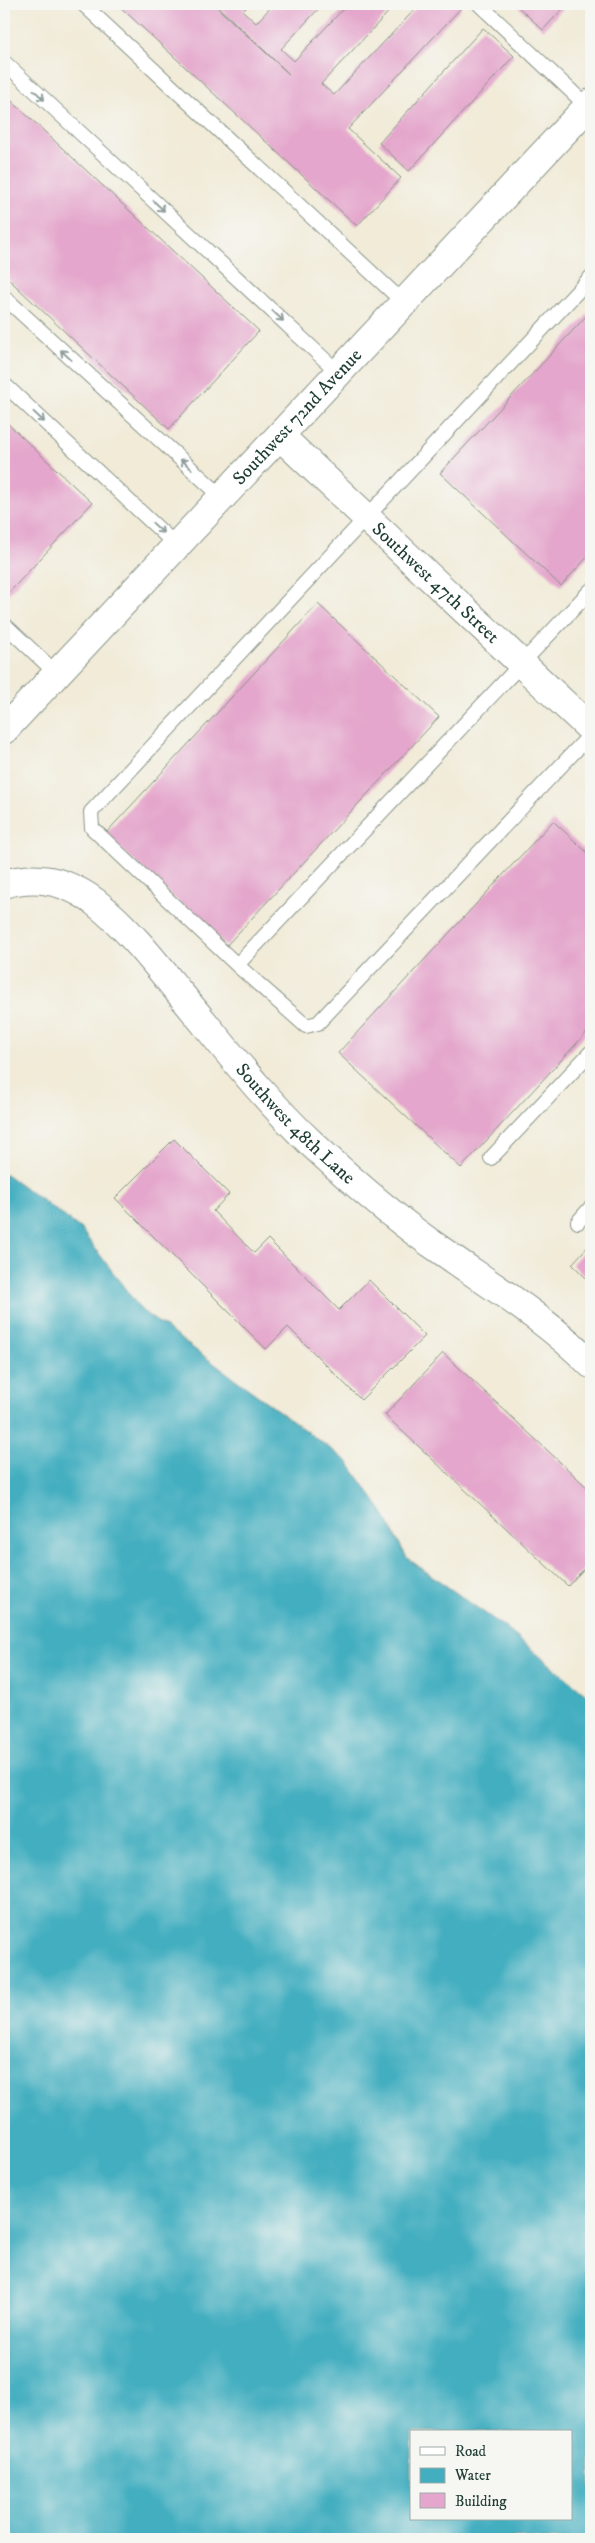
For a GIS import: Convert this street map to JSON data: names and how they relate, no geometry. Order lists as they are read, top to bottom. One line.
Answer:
{"streets":{"street":["Southwest 72nd Avenue","Southwest 47th Street","Southwest 48th Lane"]},"crossings":[["Southwest 72nd Avenue","Southwest 47th Street"]],"legend":["Road","Water","Building"]}
